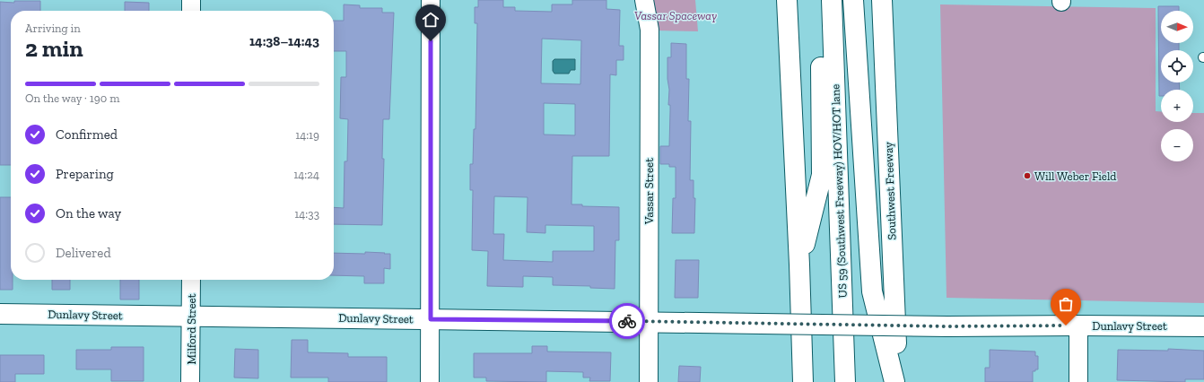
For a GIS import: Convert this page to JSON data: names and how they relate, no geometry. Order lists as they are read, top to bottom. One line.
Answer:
{"streets":{"main road":["US 59 (Southwest Freeway) HOV/HOT lane","Southwest Freeway","Dunlavy Street"],"street":["Vassar Street","Milford Street"]},"crossings":[["Vassar Street","Dunlavy Street"],["Dunlavy Street","Milford Street"]],"parks":["Vassar Spaceway"],"places":["Will Weber Field"],"north":"right","page":{"map_buttons":["+","−"],"heading":["2 min","Arriving in","14:38–14:43"],"bar":"On the way · 190 m","list":[["Confirmed","14:19"],["Preparing","14:24"],["On the way","14:33"],"Delivered"]}}
